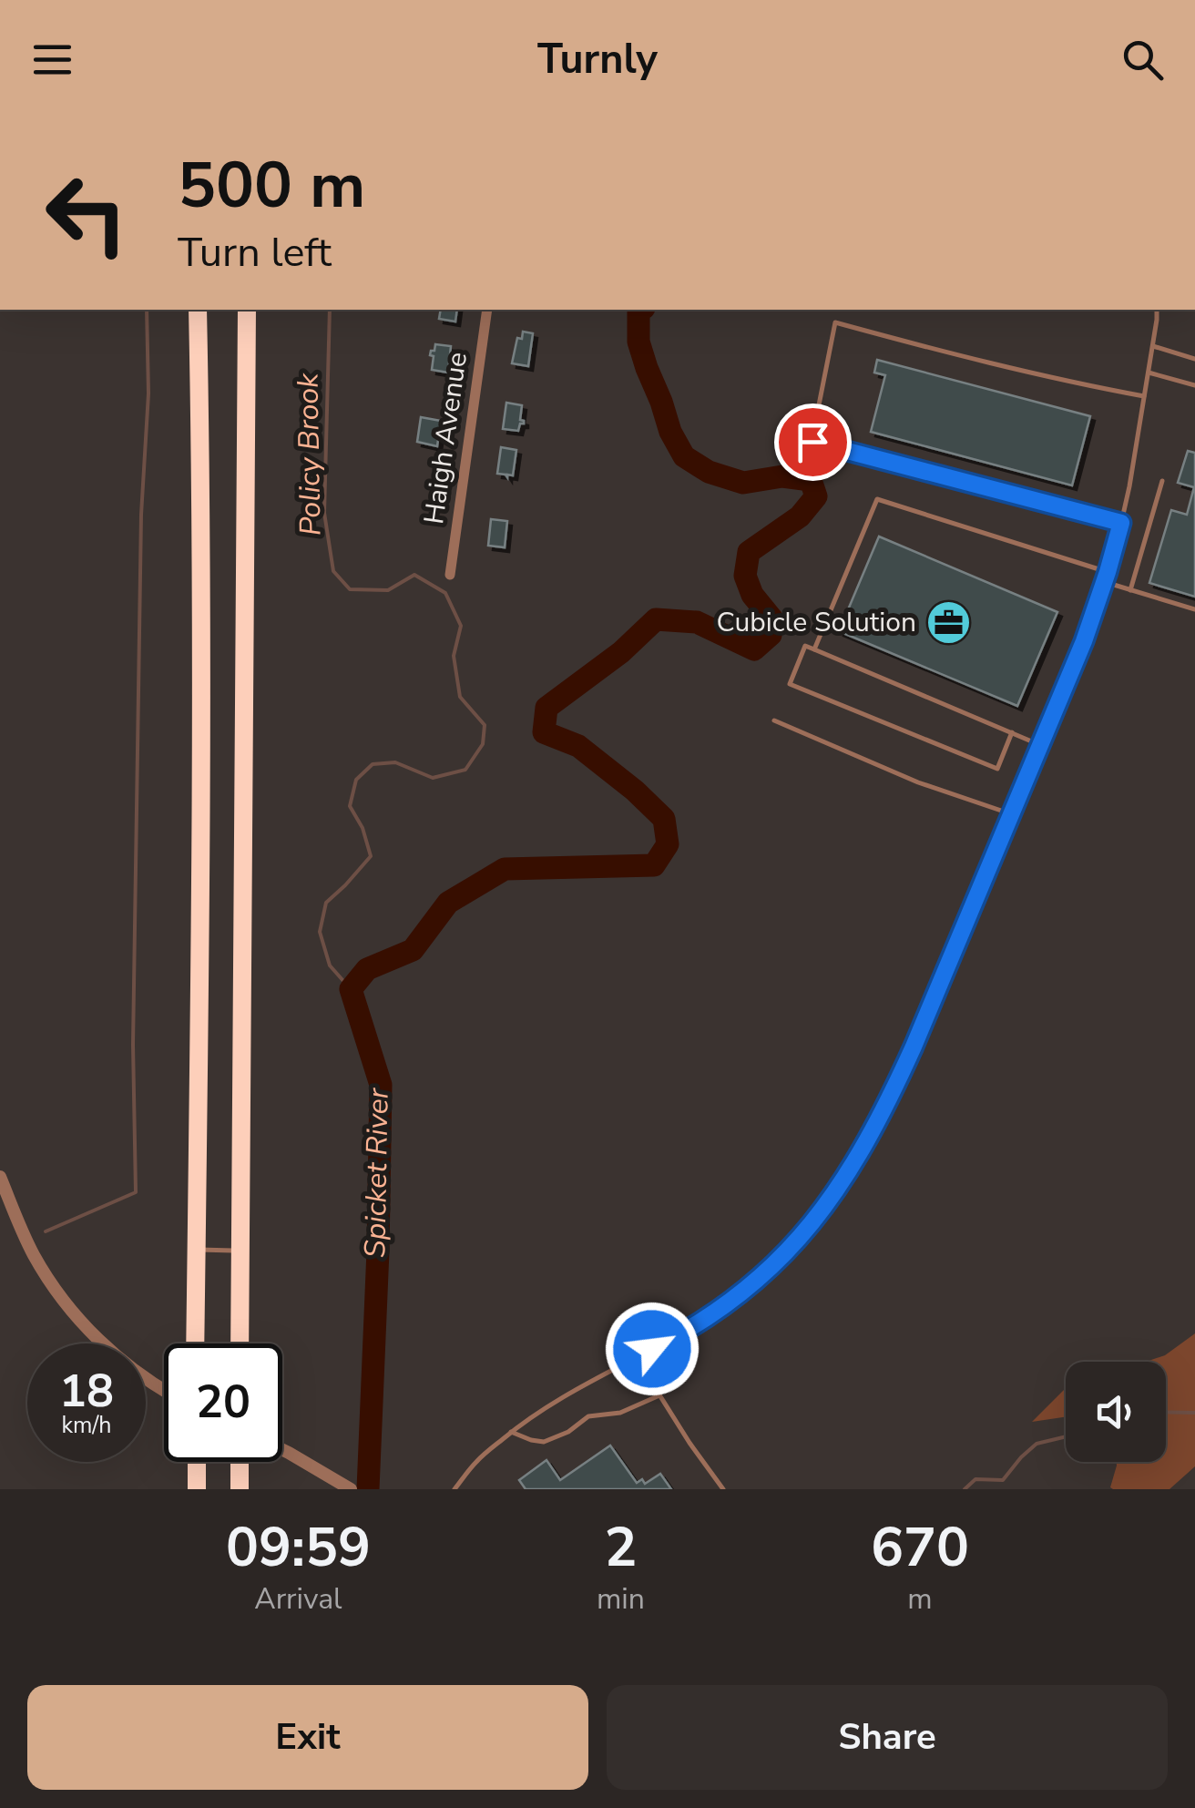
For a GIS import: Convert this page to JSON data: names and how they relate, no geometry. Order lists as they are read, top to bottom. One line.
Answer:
{"streets":{"street":["Haigh Avenue"]},"water":["Policy Brook","Spicket River"],"places":{"office":["Cubicle Solution"]},"page":{"header":"Turnly","turn":["500 m","Turn left"],"speed":"18 km/h","limit":"20","eta":["09:59","Arrival","2","min","670","m"],"buttons":["Exit","Share"]}}
